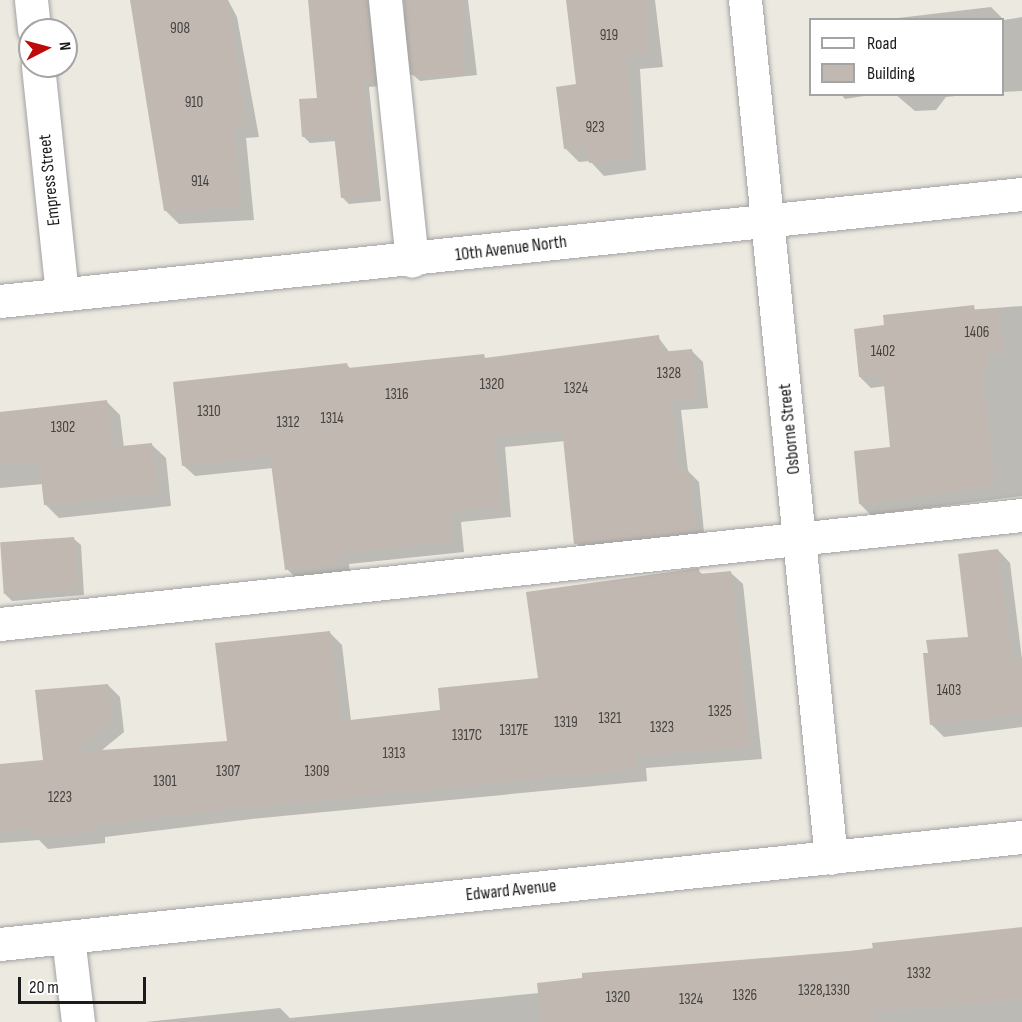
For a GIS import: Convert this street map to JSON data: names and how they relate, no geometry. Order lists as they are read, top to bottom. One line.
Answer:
{"streets":{"street":["Empress Street","10th Avenue North","Osborne Street","Edward Avenue"]},"crossings":[["Empress Street","10th Avenue North"],["10th Avenue North","Osborne Street"],["Osborne Street","Edward Avenue"]],"house_numbers":["908","919","910","923","914","1406","1402","1328","1320","1324","1316","1310","1314","1312","1302","1403","1325","1321","1319","1323","1317E","1317C","1313","1307","1309","1301","1223","1332","1328,1330","1326","1320","1324"],"legend":["Road","Building"],"scale_bar":"20 m","north":"right"}
